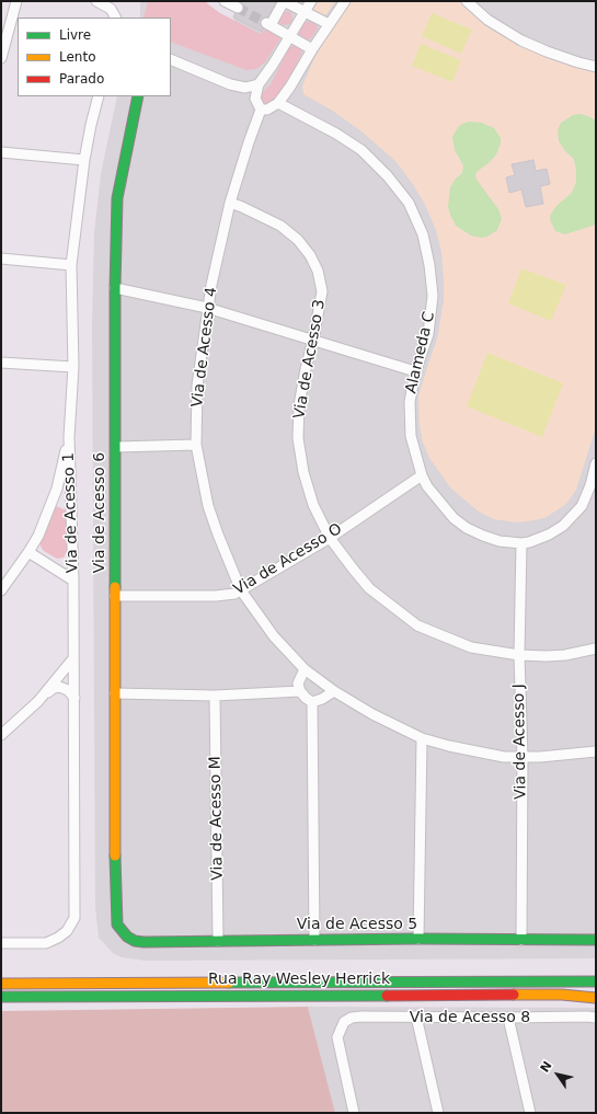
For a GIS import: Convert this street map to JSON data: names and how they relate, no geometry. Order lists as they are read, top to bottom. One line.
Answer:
{"streets":{"street":["Via de Acesso 4","Alameda C","Via de Acesso 3","Via de Acesso 1","Via de Acesso 6","Via de Acesso O","Via de Acesso J","Via de Acesso M","Via de Acesso 5","Rua Ray Wesley Herrick","Via de Acesso 8"]},"crossings":[["Via de Acesso 4","Via de Acesso 3"],["Via de Acesso 4","Via de Acesso O"],["Via de Acesso 4","Via de Acesso J"],["Alameda C","Via de Acesso O"],["Alameda C","Via de Acesso J"],["Via de Acesso 3","Via de Acesso O"],["Via de Acesso 3","Via de Acesso J"],["Via de Acesso 6","Via de Acesso O"],["Via de Acesso 6","Via de Acesso 5"],["Via de Acesso J","Via de Acesso 5"],["Via de Acesso M","Via de Acesso 5"]],"legend":["Livre","Lento","Parado"],"north":"top left"}
